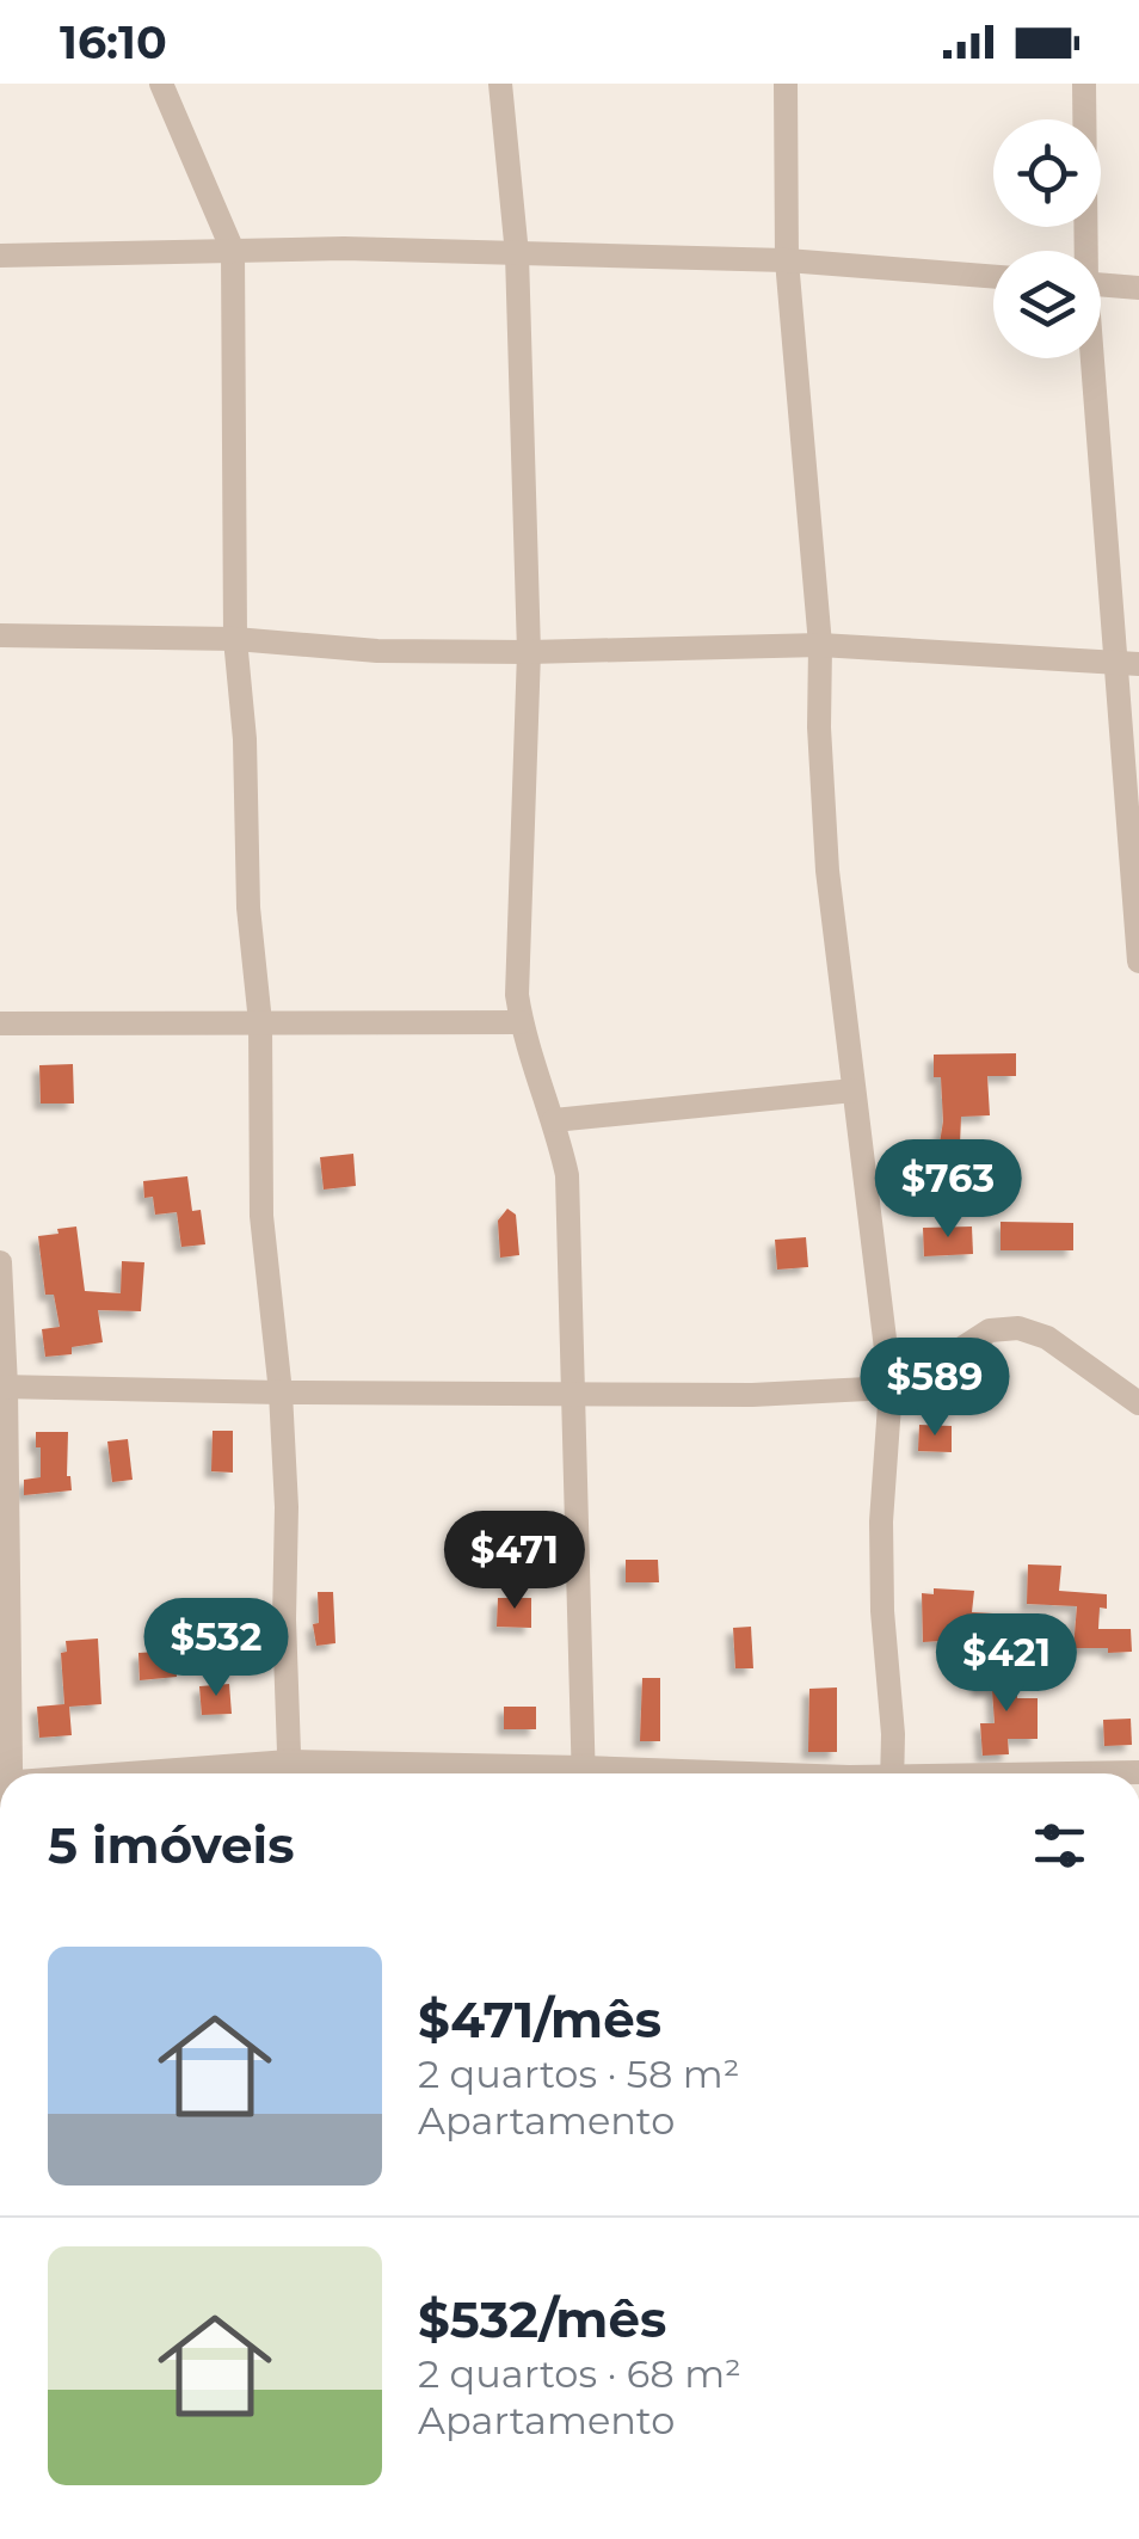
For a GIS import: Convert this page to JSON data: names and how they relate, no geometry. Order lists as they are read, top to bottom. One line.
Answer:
{"page":{"status":"16:10","price":["$763","$589","$471","$532","$421"],"heading":"5 imóveis","list":[{"name":"$471/mês","note":"2 quartos · 58 m² · Apartamento"},{"name":"$532/mês","note":"2 quartos · 68 m² · Apartamento"}]}}
